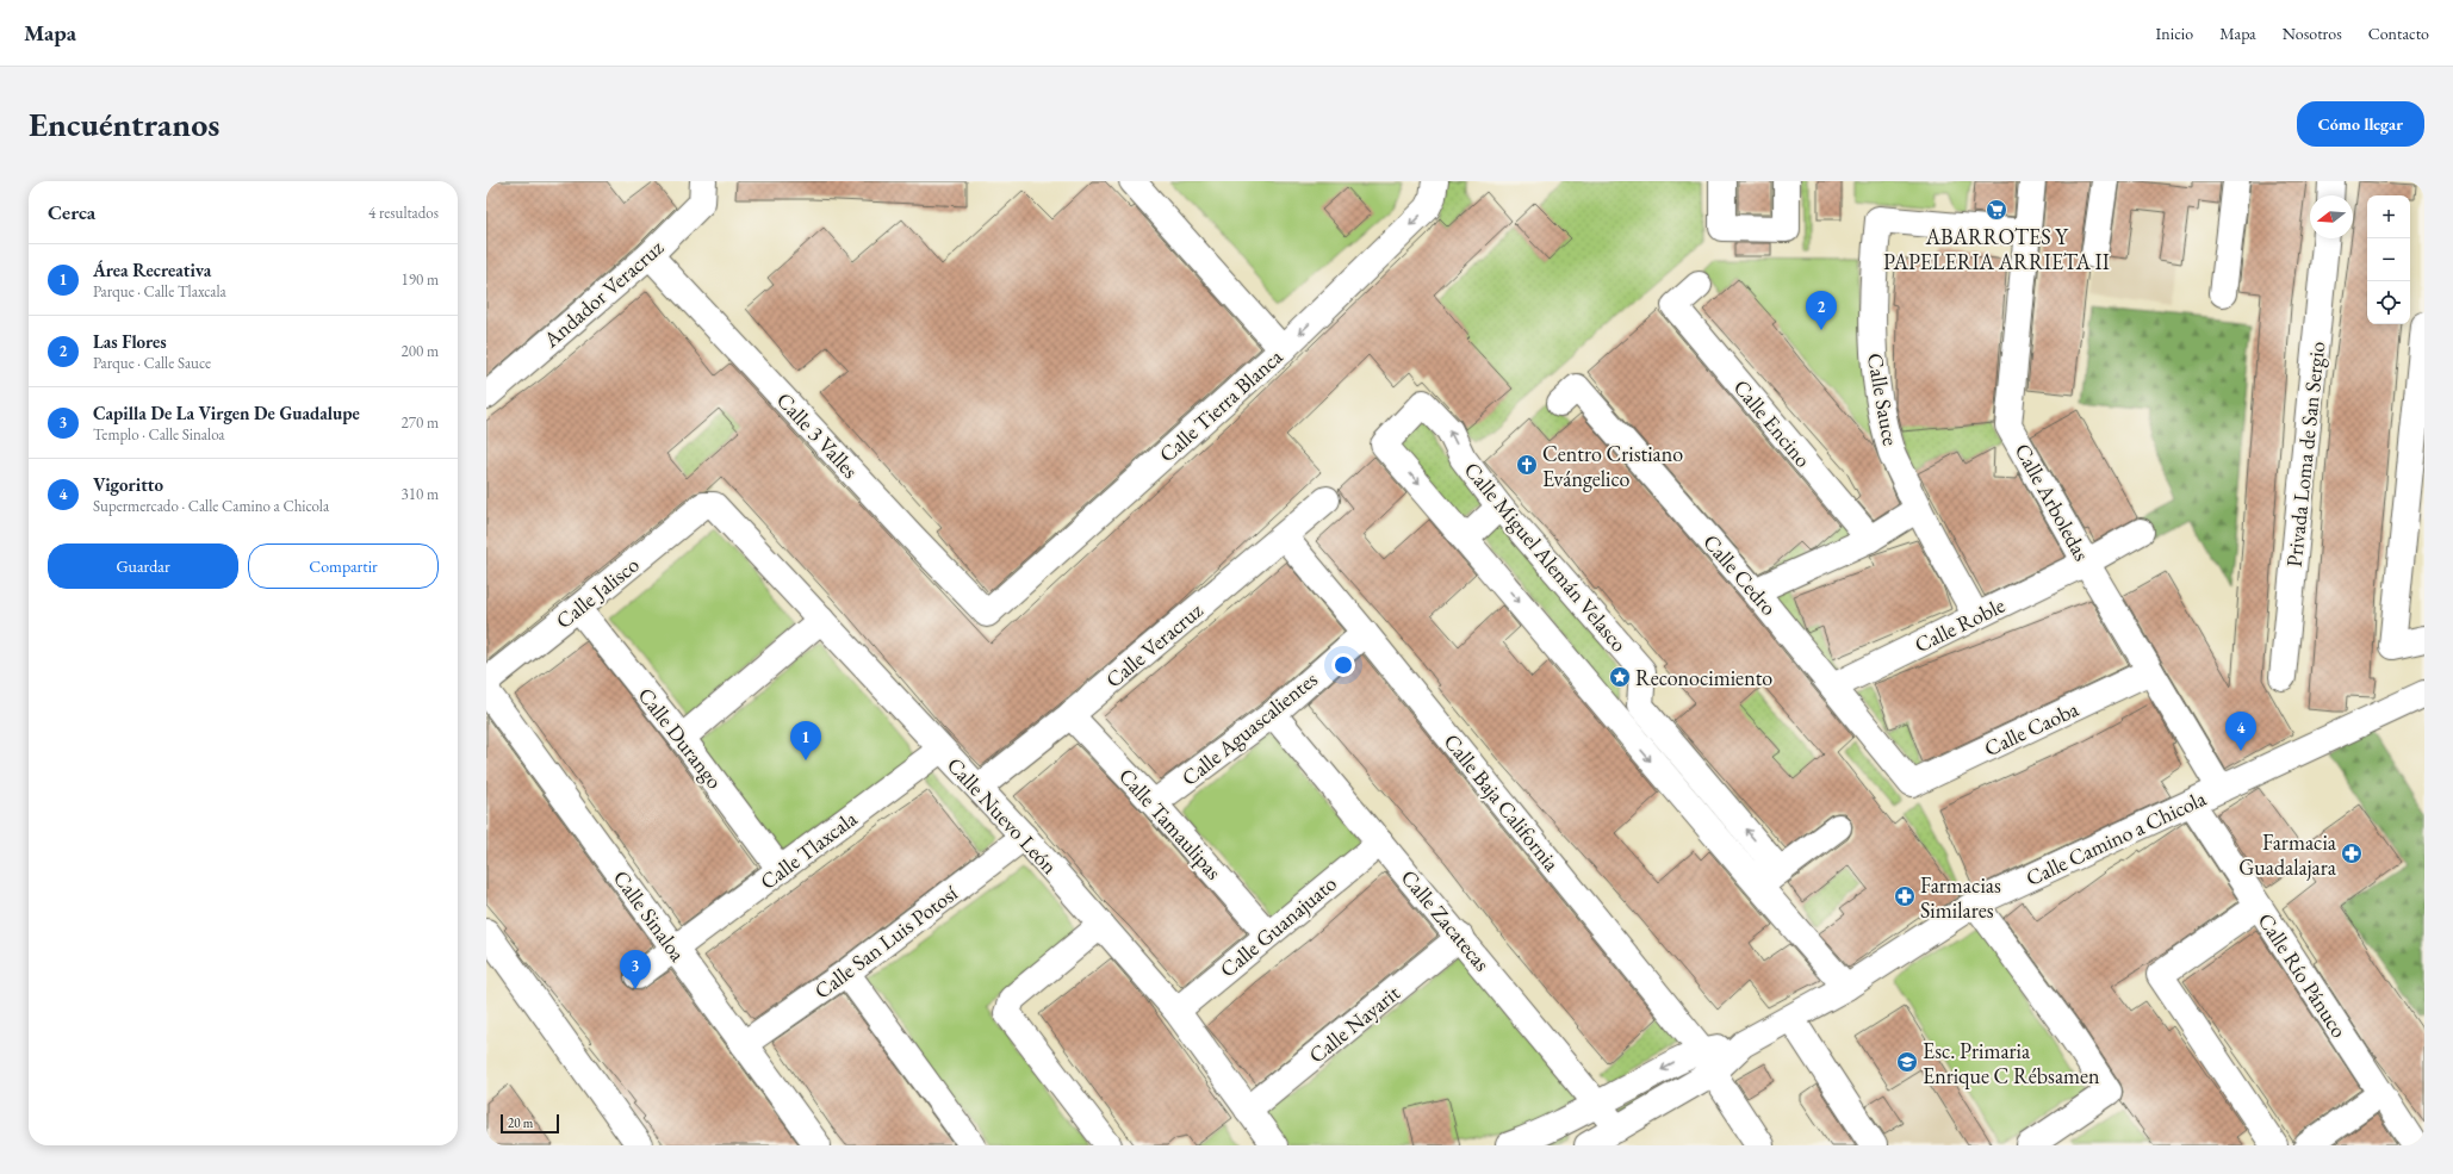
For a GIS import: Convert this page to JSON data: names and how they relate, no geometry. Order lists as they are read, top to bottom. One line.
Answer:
{"streets":{"street":["Andador Veracruz","Calle Sauce","Calle Tierra Blanca","Calle Encino","Calle 3 Valles","Privada Loma de San Sergio","Calle Arboledas","Calle Miguel Alemán Velasco","Calle Cedro","Calle Jalisco","Calle Roble","Calle Veracruz","Calle Aguascalientes","Calle Caoba","Calle Durango","Calle Baja California","Calle Nuevo León","Calle Tamaulipas","Calle Camino a Chicola","Calle Tlaxcala","Calle Sinaloa","Calle Zacatecas","Calle Guanajuato","Calle San Luis Potosí","Calle Río Pánuco","Calle Nayarit"]},"crossings":[["Andador Veracruz","Calle 3 Valles"],["Calle Sauce","Calle Arboledas"],["Calle Sauce","Calle Roble"],["Calle Tierra Blanca","Calle 3 Valles"],["Calle Arboledas","Calle Roble"],["Calle Arboledas","Calle Caoba"],["Calle Arboledas","Calle Camino a Chicola"],["Calle Cedro","Calle Roble"],["Calle Cedro","Calle Caoba"],["Calle Jalisco","Calle Durango"],["Calle Jalisco","Calle Nuevo León"],["Calle Jalisco","Calle Sinaloa"],["Calle Veracruz","Calle Baja California"],["Calle Veracruz","Calle Nuevo León"],["Calle Veracruz","Calle Tamaulipas"],["Calle Aguascalientes","Calle Baja California"],["Calle Aguascalientes","Calle Tamaulipas"],["Calle Aguascalientes","Calle Zacatecas"],["Calle Durango","Calle Tlaxcala"],["Calle Baja California","Calle Camino a Chicola"],["Calle Nuevo León","Calle Tlaxcala"],["Calle Nuevo León","Calle Guanajuato"],["Calle Nuevo León","Calle San Luis Potosí"],["Calle Nuevo León","Calle Nayarit"],["Calle Tamaulipas","Calle Guanajuato"],["Calle Camino a Chicola","Calle Zacatecas"],["Calle Camino a Chicola","Calle Río Pánuco"],["Calle Tlaxcala","Calle Sinaloa"],["Calle Sinaloa","Calle San Luis Potosí"],["Calle Zacatecas","Calle Guanajuato"],["Calle Zacatecas","Calle Nayarit"]],"one_way":["Calle Tierra Blanca"],"places":{"supermarket":["ABARROTES Y PAPELERIA ARRIETA II"],"church":["Centro Cristiano Evángelico"],"place":["Reconocimiento"],"pharmacy":["Farmacia Guadalajara","Farmacias Similares"],"school or university":["Esc. Primaria Enrique C Rébsamen"]},"scale_bar":"20 m","north":"left","page":{"header":"Mapa","nav":["Inicio","Mapa","Nosotros","Contacto"],"buttons":["Cómo llegar",["Guardar","Compartir"]],"title":"Encuéntranos","heading":["Cerca","4 resultados"],"map_buttons":["+","−"],"list":[{"mark":"1","name":"Área Recreativa","note":"Parque · Calle Tlaxcala","value":"190 m"},{"mark":"2","name":"Las Flores","note":"Parque · Calle Sauce","value":"200 m"},{"mark":"3","name":"Capilla De La Virgen De Guadalupe","note":"Templo · Calle Sinaloa","value":"270 m"},{"mark":"4","name":"Vigoritto","note":"Supermercado · Calle Camino a Chicola","value":"310 m"}],"pins":["2","4","1","3"],"scale":"20 m"}}
